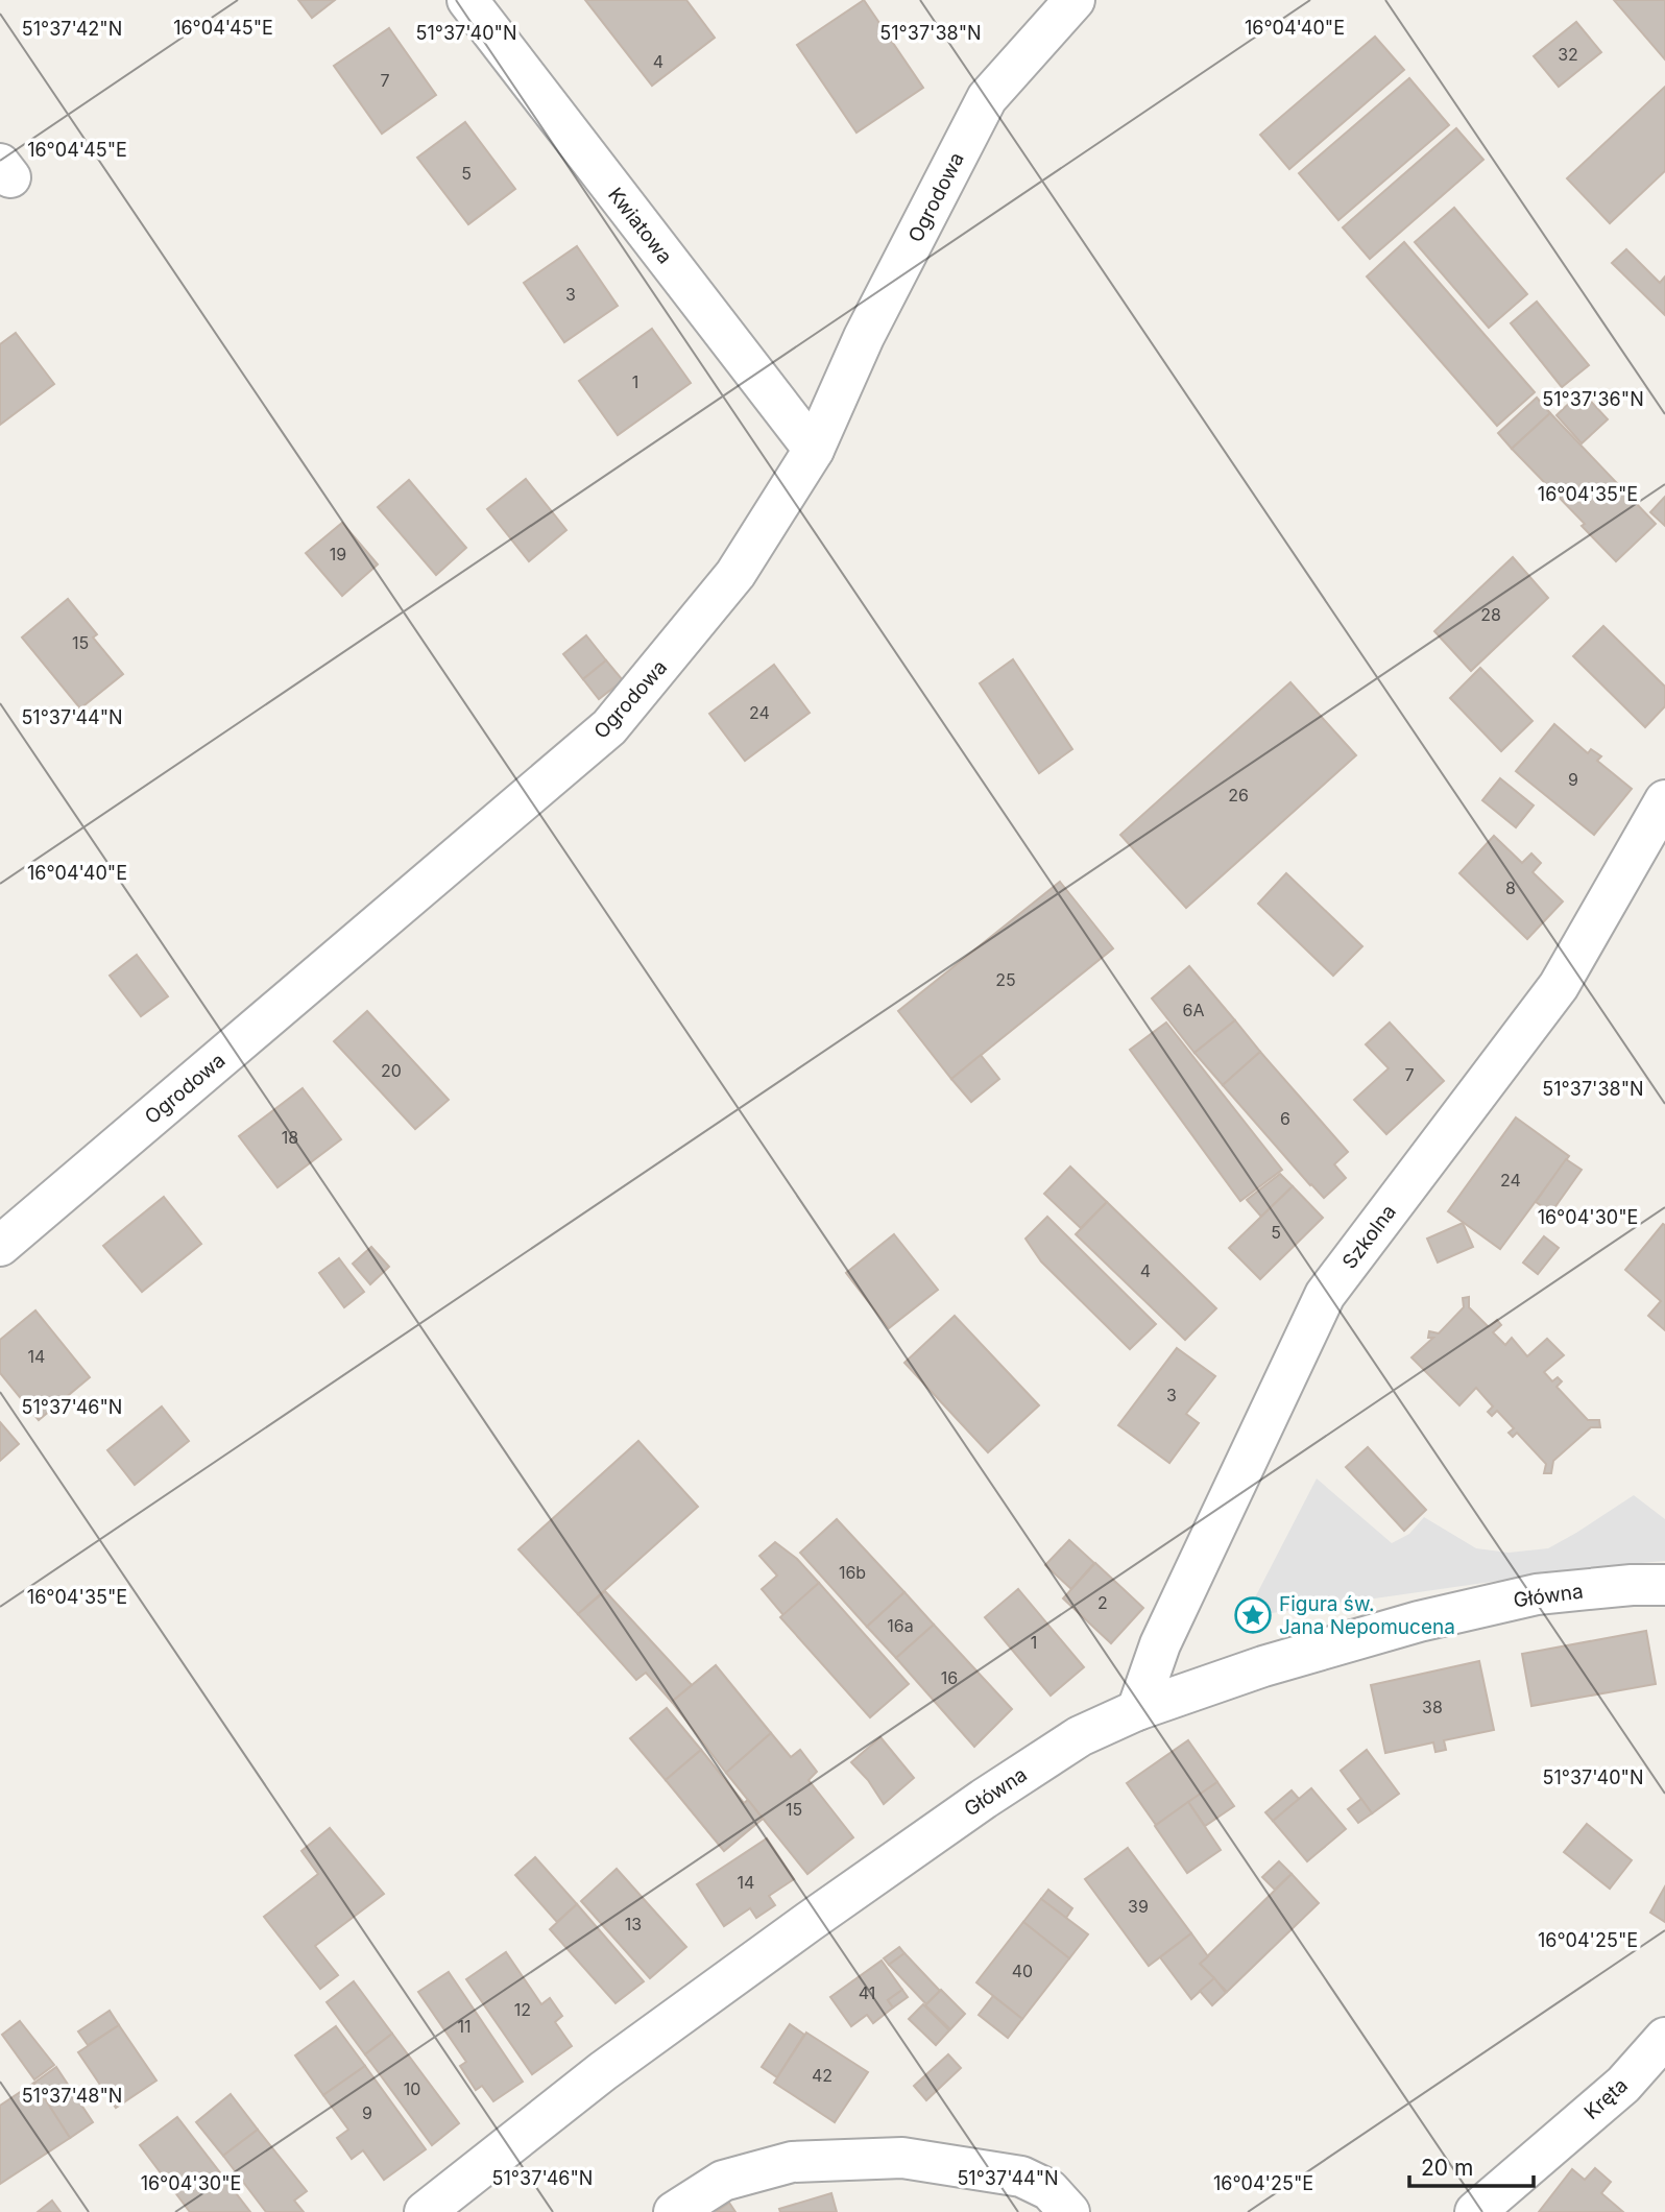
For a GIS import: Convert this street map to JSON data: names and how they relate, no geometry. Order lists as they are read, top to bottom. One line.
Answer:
{"streets":{"street":["Ogrodowa","Kwiatowa","Szkolna","Główna","Kręta"]},"crossings":[["Ogrodowa","Kwiatowa"],["Szkolna","Główna"]],"places":{"place":["Figura św. Jana Nepomucena"]},"house_numbers":["32","4","7","5","3","1","19","28","15","24","9","26","8","25","6A","20","7","6","18","24","5","4","14","3","16b","2","16a","1","16","38","15","14","39","13","40","41","12","11","42","10","9"],"scale_bar":"20 m","coordinates":["16°04'45\"E","16°04'40\"E","51°37'42\"N","51°37'40\"N","51°37'38\"N","51°37'36\"N","16°04'35\"E","51°37'44\"N","16°04'30\"E","51°37'46\"N","16°04'25\"E","51°37'48\"N"]}
